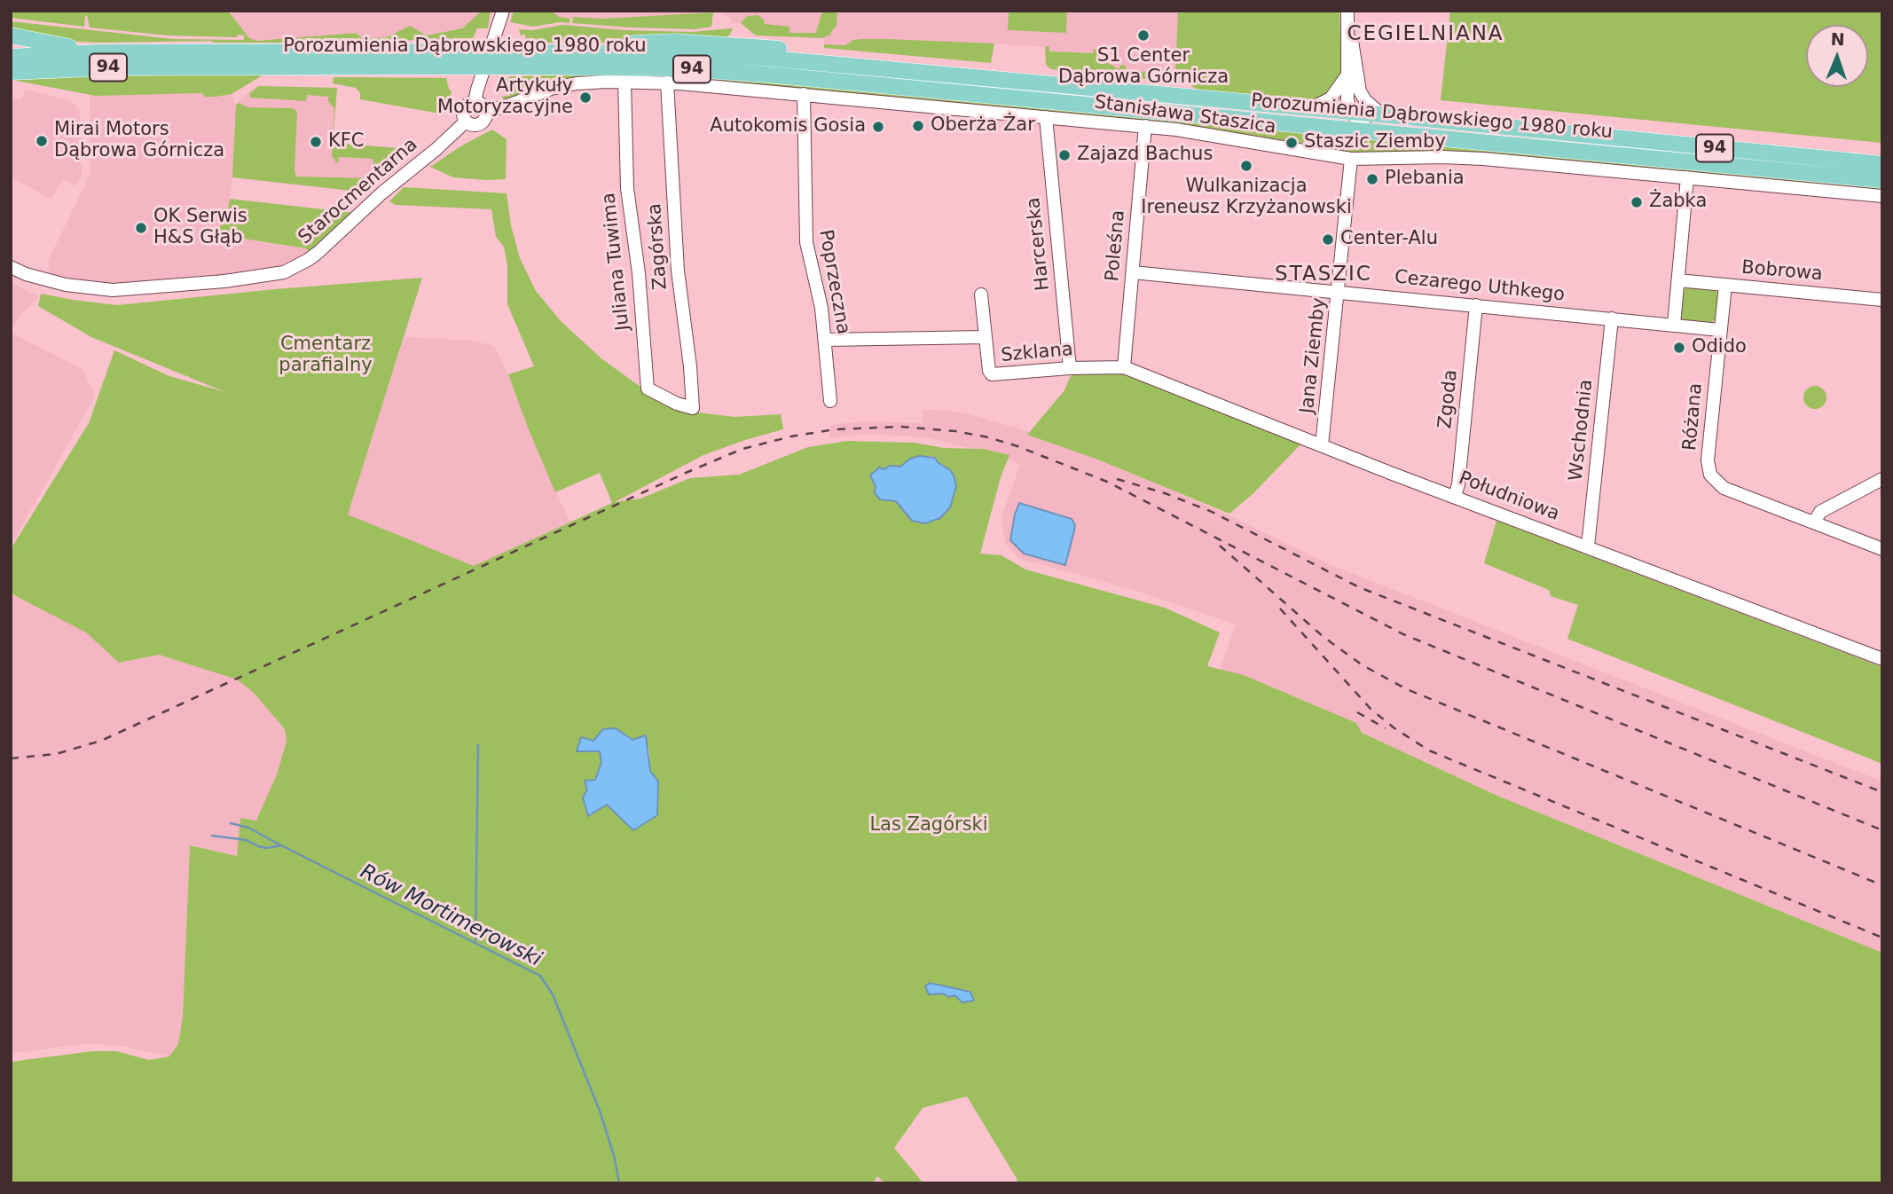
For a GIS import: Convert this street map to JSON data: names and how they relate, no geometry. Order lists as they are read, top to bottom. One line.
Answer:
{"streets":{"main road":["Porozumienia Dąbrowskiego 1980 roku","94"],"street":["Stanisława Staszica","Starocmentarna","Harcerska","Poleśna","Zagórska","Juliana Tuwima","Bobrowa","Poprzeczna","Cezarego Uthkego","Szklana","Jana Ziemby","Zgoda","Różana","Wschodnia","Południowa"]},"crossings":[["Stanisława Staszica","Starocmentarna"],["Stanisława Staszica","Harcerska"],["Stanisława Staszica","Poleśna"],["Stanisława Staszica","Zagórska"],["Stanisława Staszica","Juliana Tuwima"],["Stanisława Staszica","Poprzeczna"],["Stanisława Staszica","Jana Ziemby"],["Harcerska","Szklana"],["Poleśna","Cezarego Uthkego"],["Poleśna","Szklana"],["Poleśna","Południowa"],["Zagórska","Juliana Tuwima"],["Bobrowa","Różana"],["Poprzeczna","Szklana"],["Cezarego Uthkego","Jana Ziemby"],["Cezarego Uthkego","Zgoda"],["Cezarego Uthkego","Różana"],["Cezarego Uthkego","Wschodnia"],["Szklana","Południowa"],["Jana Ziemby","Południowa"],["Zgoda","Południowa"],["Wschodnia","Południowa"]],"districts":["CEGIELNIANA","STASZIC"],"water":["Rów Mortimerowski"],"parks":["Cmentarz parafialny","Las Zagórski"],"places":["S1 Center Dąbrowa Górnicza","Artykuły Motoryzacyjne","Oberża Żar","Autokomis Gosia","Mirai Motors Dąbrowa Górnicza","KFC","Staszic Ziemby","Zajazd Bachus","Wulkanizacja Ireneusz Krzyżanowski","Plebania","Żabka","OK Serwis H&S Głąb","Center-Alu","Odido"],"north":"top"}
